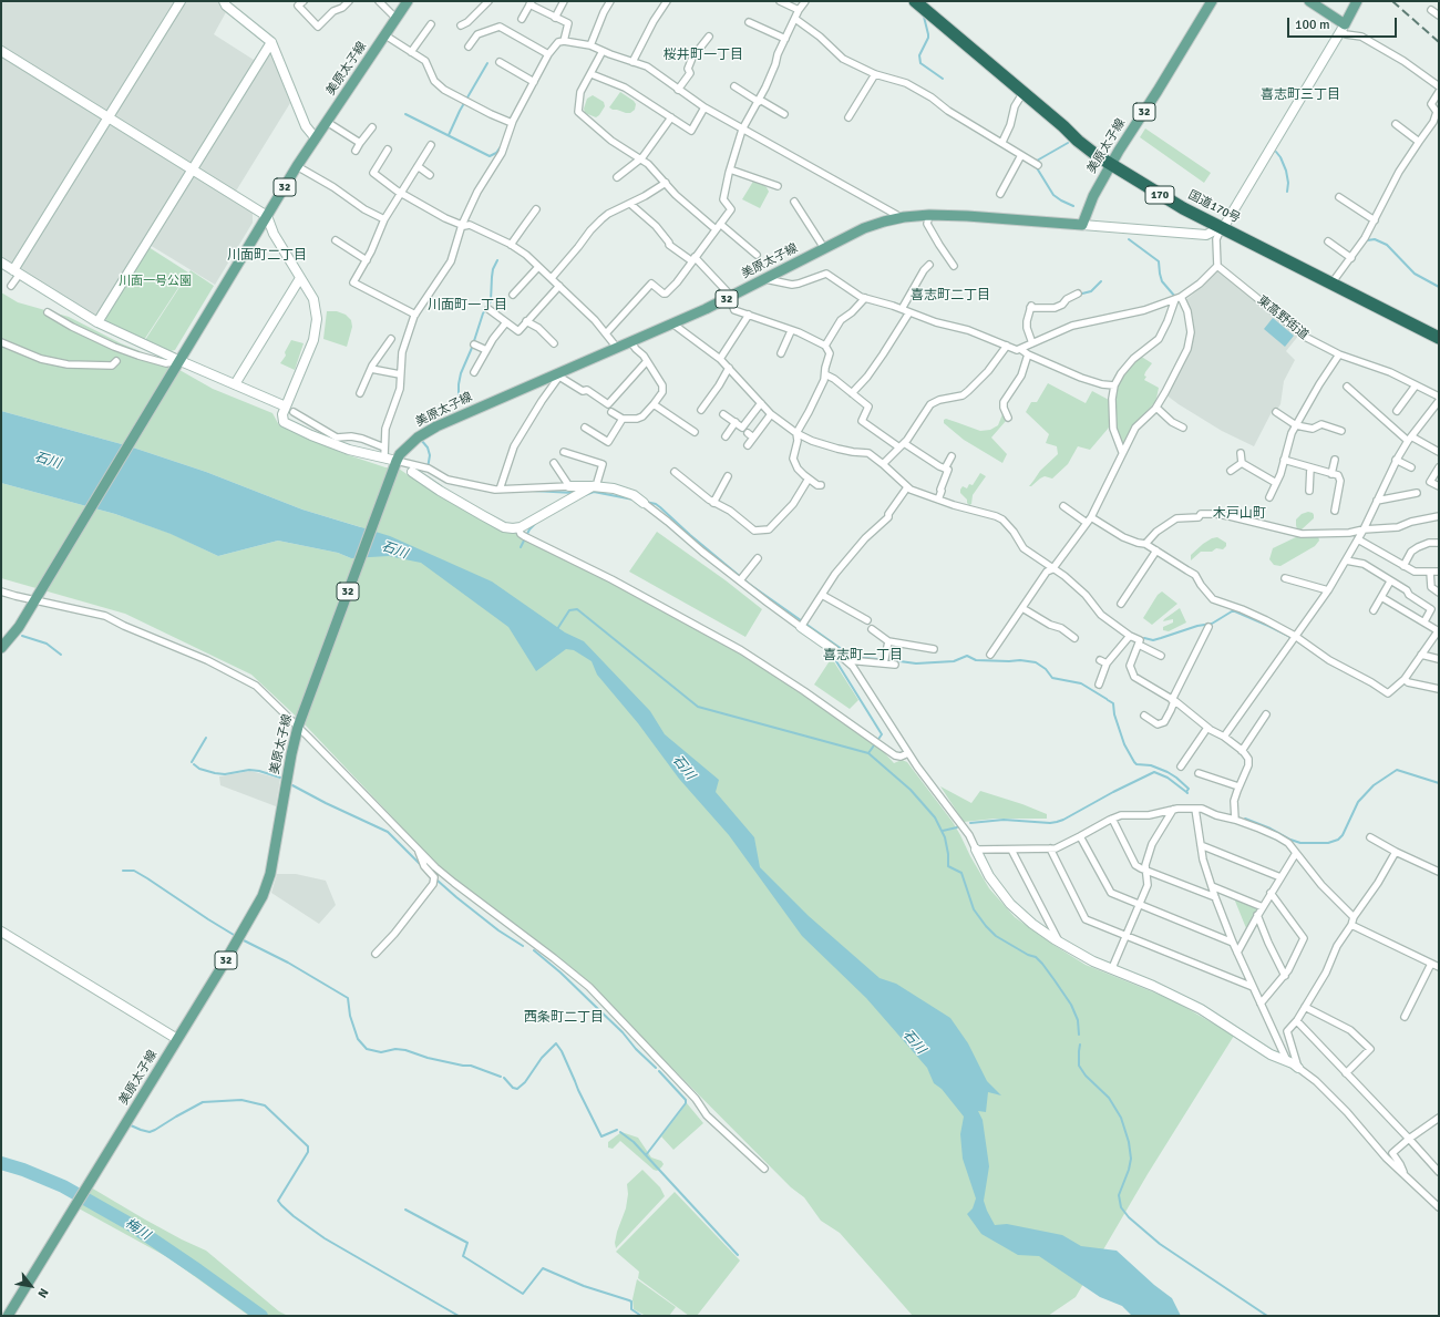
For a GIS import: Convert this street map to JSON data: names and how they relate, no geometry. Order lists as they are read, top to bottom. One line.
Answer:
{"streets":{"highway":["170","国道170号"],"main road":["美原太子線","32"],"street":["東高野街道"]},"crossings":[["美原太子線","国道170号"]],"districts":["桜井町一丁目","喜志町三丁目","川面町二丁目","喜志町二丁目","川面町一丁目","木戸山町","喜志町一丁目","西条町二丁目"],"water":["石川","梅川"],"parks":["川面一号公園"],"scale_bar":"100 m","north":"bottom right"}
